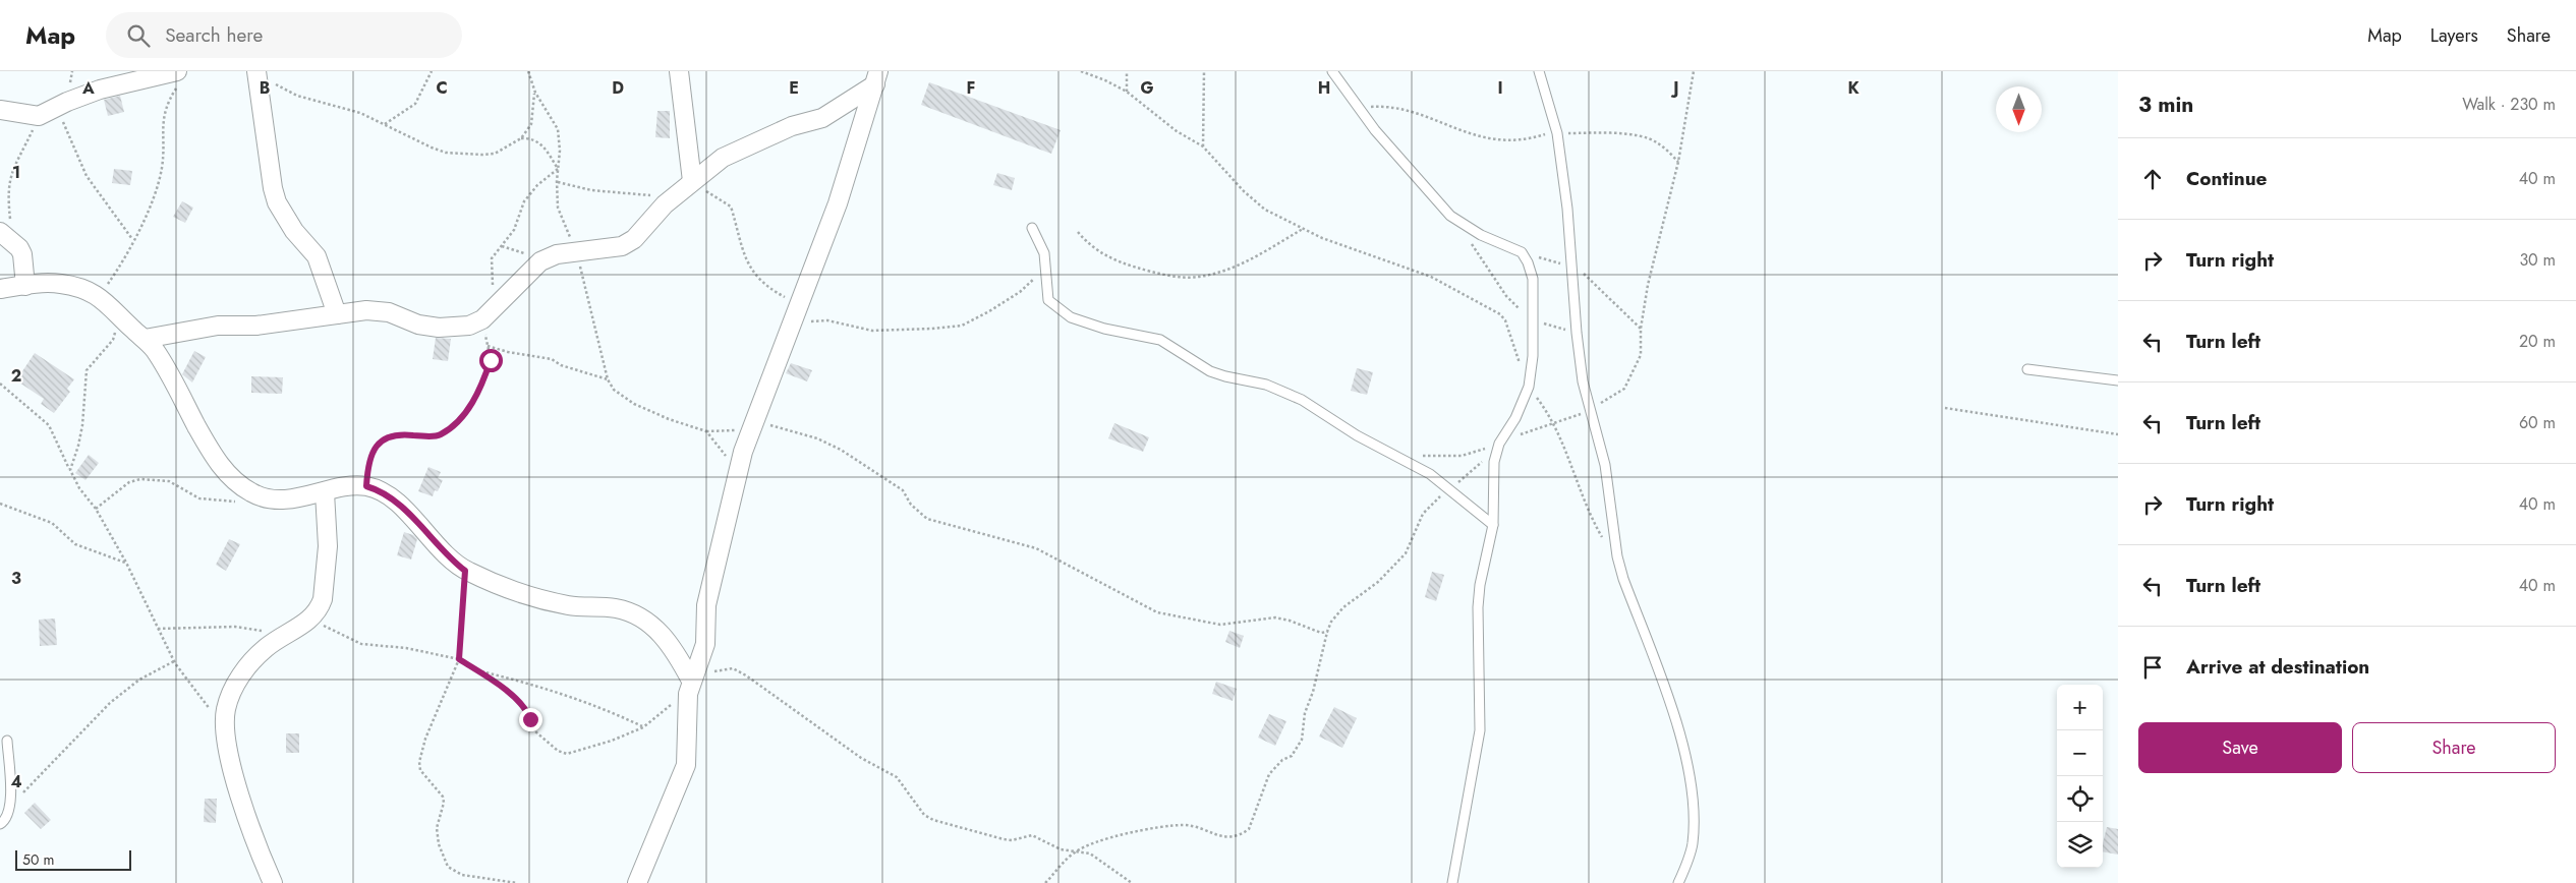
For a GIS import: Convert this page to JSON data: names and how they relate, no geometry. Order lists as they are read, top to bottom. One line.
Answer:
{"scale_bar":"50 m","north":"bottom","page":{"header":"Map","search":"Search here","nav":["Map","Layers","Share"],"heading":["3 min","Walk · 230 m"],"list":[["Continue","40 m"],["Turn right","30 m"],["Turn left","20 m"],["Turn left","60 m"],["Turn right","40 m"],["Turn left","40 m"],"Arrive at destination"],"map_buttons":["+","−"],"buttons":["Save","Share"],"scale":"50 m"},"grid":{"columns":["A","B","C","D","E","F","G","H","I","J","K"],"rows":["1","2","3","4"]}}
